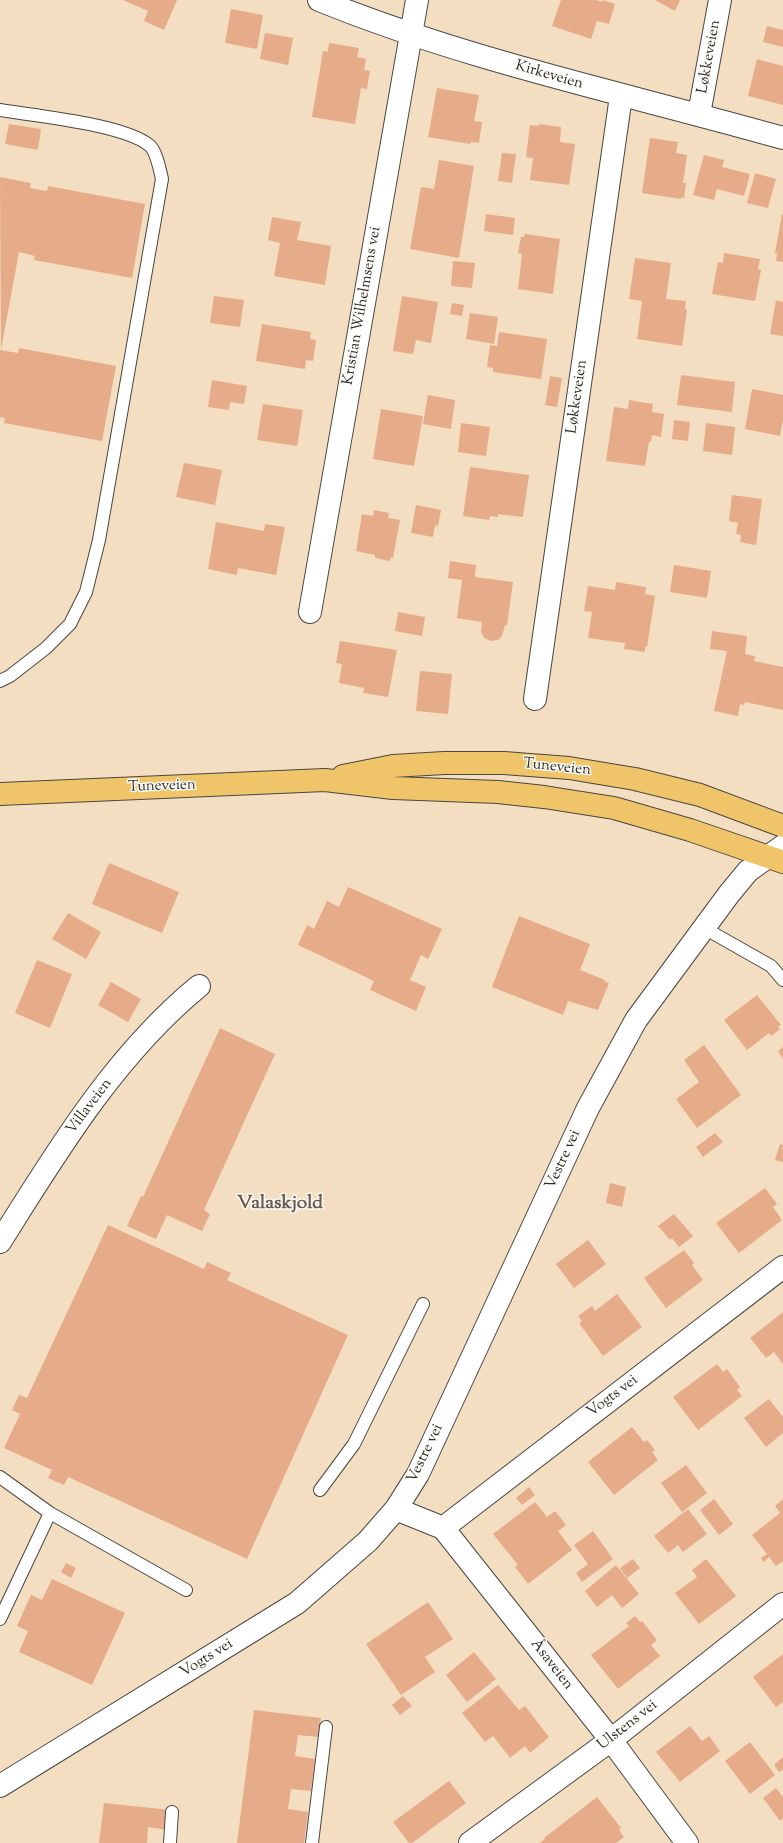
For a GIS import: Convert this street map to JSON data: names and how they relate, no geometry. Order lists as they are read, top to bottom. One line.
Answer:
{"streets":{"main road":["Tuneveien"],"street":["Løkkeveien","Kirkeveien","Kristian Wilhelmsens vei","Villaveien","Vestre vei","Vogts vei","Åsaveien","Ulstens vei"]},"crossings":[["Løkkeveien","Kirkeveien"],["Kirkeveien","Kristian Wilhelmsens vei"],["Tuneveien","Vestre vei"],["Vestre vei","Vogts vei"],["Vogts vei","Åsaveien"],["Åsaveien","Ulstens vei"]],"districts":["Valaskjold"]}
